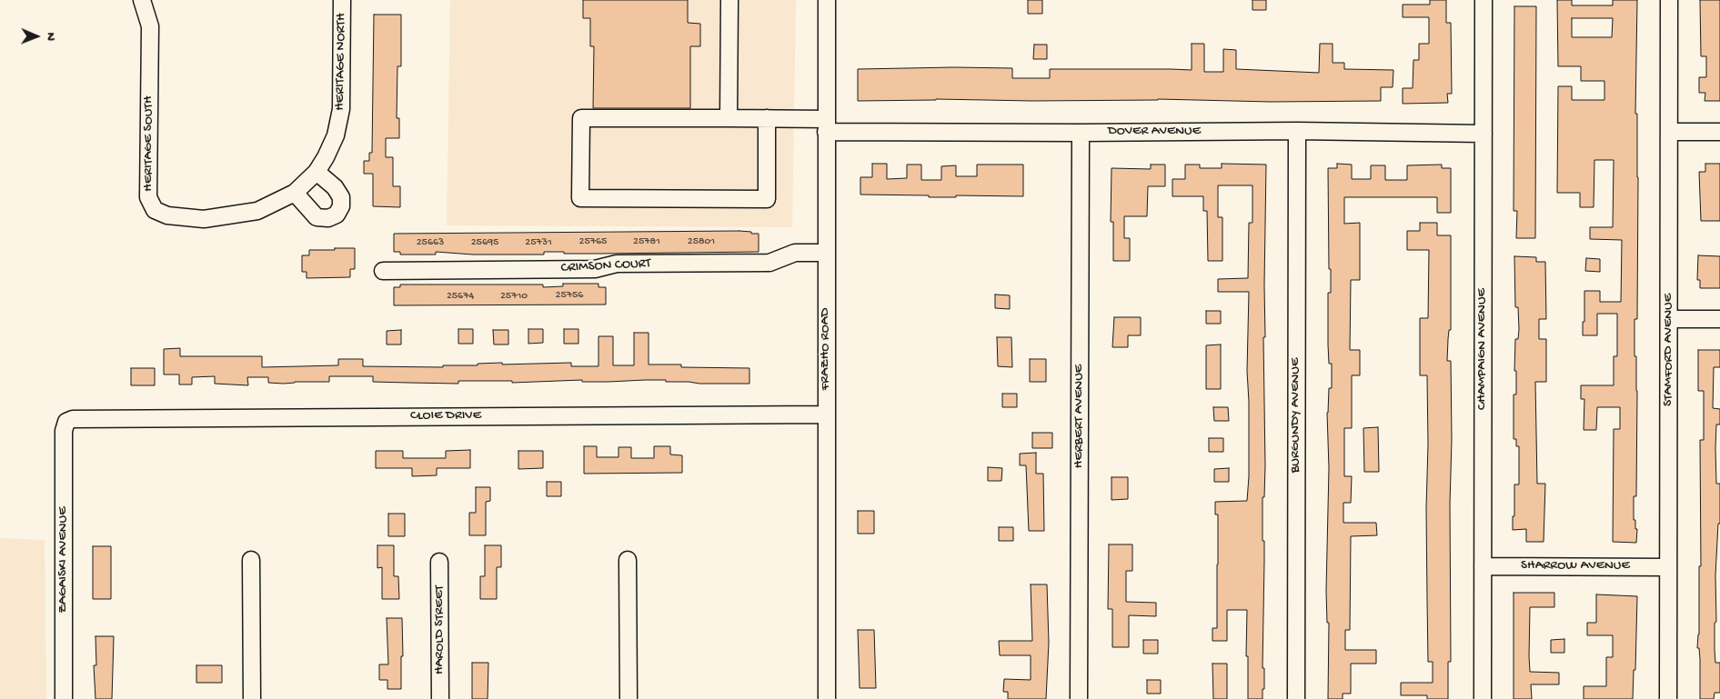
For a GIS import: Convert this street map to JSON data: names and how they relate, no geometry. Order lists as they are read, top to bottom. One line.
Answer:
{"streets":{"street":["HERITAGE NORTH","DOVER AVENUE","HERITAGE SOUTH","CRIMSON COURT","FRAZHO ROAD","CHAMPAIGN AVENUE","STAMFORD AVENUE","BURGUNDY AVENUE","CLOIE DRIVE","HERBERT AVENUE","ZAGAISKI AVENUE","SHARROW AVENUE","HAROLD STREET"]},"crossings":[["HERITAGE NORTH","HERITAGE SOUTH"],["DOVER AVENUE","FRAZHO ROAD"],["DOVER AVENUE","CHAMPAIGN AVENUE"],["DOVER AVENUE","BURGUNDY AVENUE"],["DOVER AVENUE","HERBERT AVENUE"],["CRIMSON COURT","FRAZHO ROAD"],["FRAZHO ROAD","CLOIE DRIVE"],["CHAMPAIGN AVENUE","SHARROW AVENUE"],["STAMFORD AVENUE","SHARROW AVENUE"],["CLOIE DRIVE","ZAGAISKI AVENUE"]],"house_numbers":["25765","25781","25801","25663","25695","25731","25756","25674","25710"],"north":"right"}
